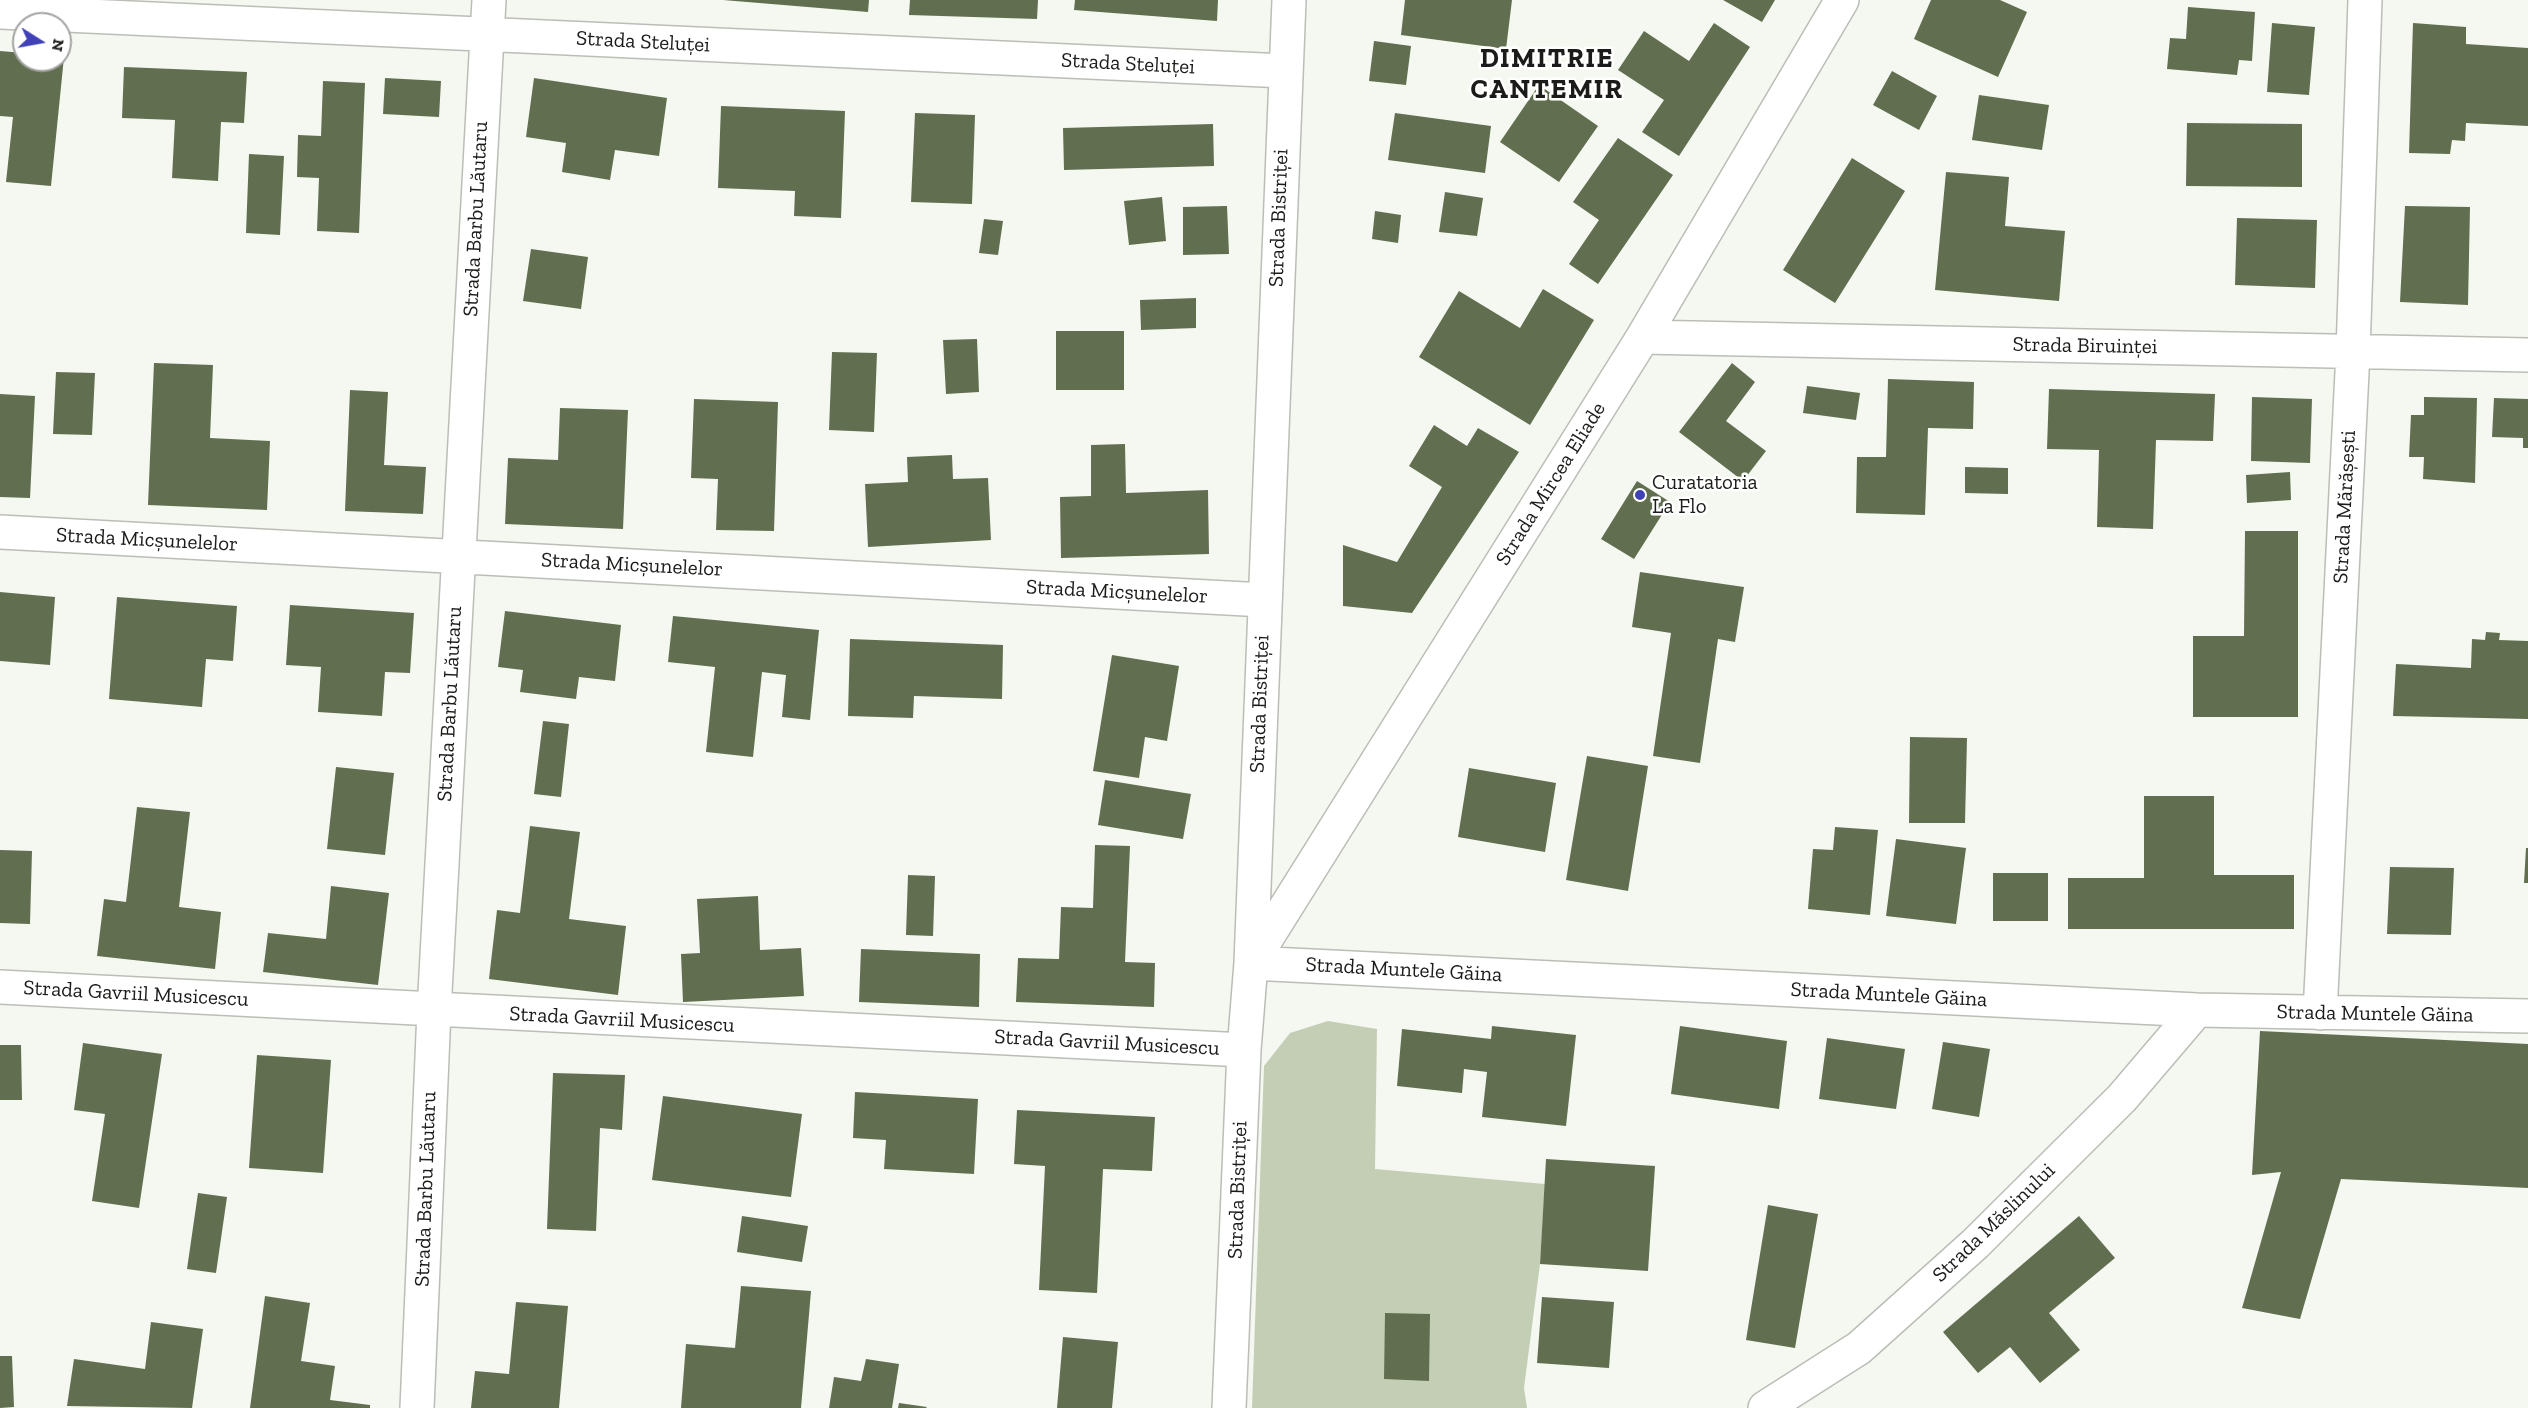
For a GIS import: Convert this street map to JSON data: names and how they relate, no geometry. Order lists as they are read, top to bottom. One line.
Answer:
{"streets":{"street":["Strada Steluței","Strada Bistriței","Strada Barbu Lăutaru","Strada Biruinței","Strada Mircea Eliade","Strada Mărășești","Strada Micșunelelor","Strada Muntele Găina","Strada Gavriil Musicescu","Strada Măslinului"]},"crossings":[["Strada Steluței","Strada Bistriței"],["Strada Steluței","Strada Barbu Lăutaru"],["Strada Bistriței","Strada Mircea Eliade"],["Strada Bistriței","Strada Micșunelelor"],["Strada Bistriței","Strada Muntele Găina"],["Strada Bistriței","Strada Gavriil Musicescu"],["Strada Barbu Lăutaru","Strada Micșunelelor"],["Strada Barbu Lăutaru","Strada Gavriil Musicescu"],["Strada Biruinței","Strada Mircea Eliade"],["Strada Biruinței","Strada Mărășești"],["Strada Mircea Eliade","Strada Muntele Găina"],["Strada Mărășești","Strada Muntele Găina"],["Strada Muntele Găina","Strada Măslinului"]],"districts":["DIMITRIE CANTEMIR"],"places":["Curatatoria La Flo"],"north":"right"}
